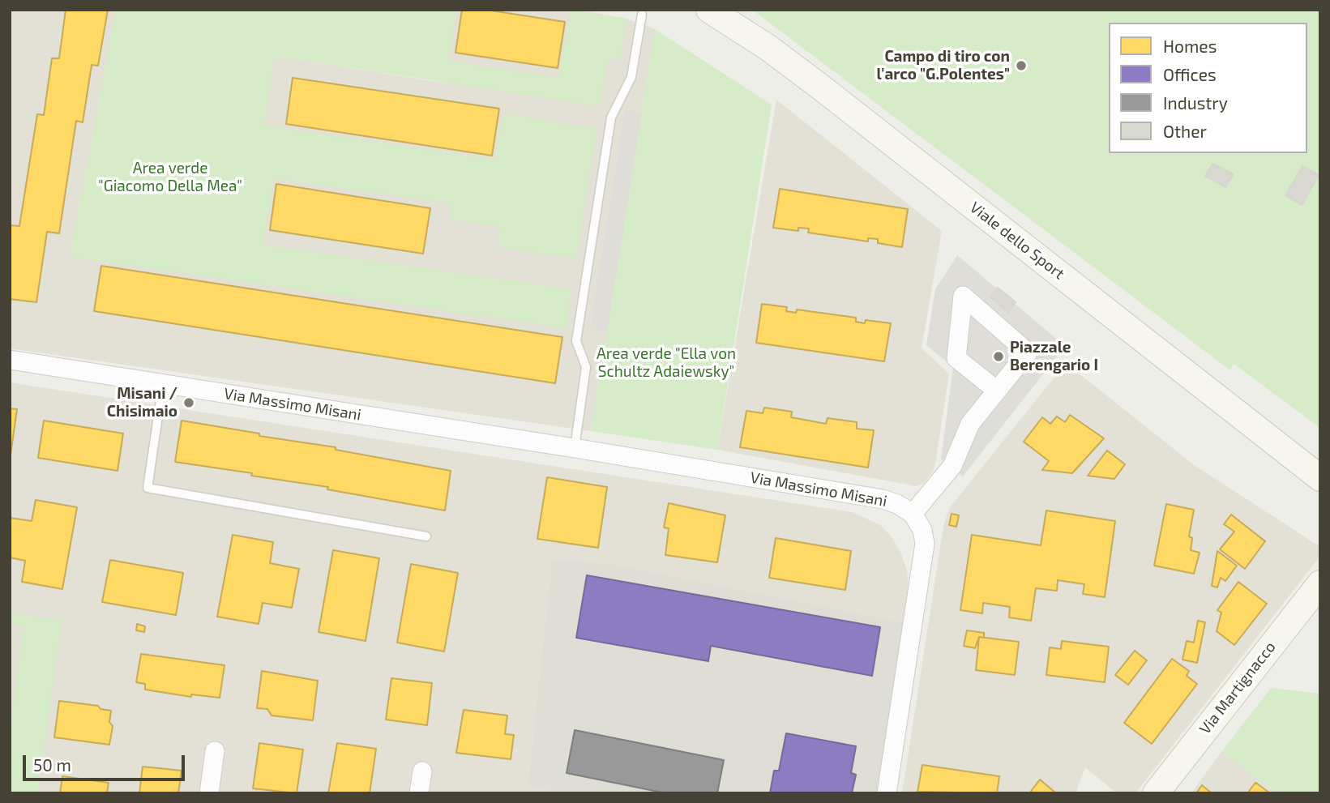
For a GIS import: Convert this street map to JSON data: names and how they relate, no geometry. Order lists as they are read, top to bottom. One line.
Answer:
{"streets":{"street":["Viale dello Sport","Via Massimo Misani","Via Martignacco"]},"parks":["Area verde \"Giacomo Della Mea\"","Area verde \"Ella von Schultz Adaiewsky\""],"places":["Campo di tiro con l'arco \"G.Polentes\"","Piazzale Berengario I","Misani / Chisimaio"],"legend":["Homes","Offices","Industry","Other"],"scale_bar":"50 m"}
